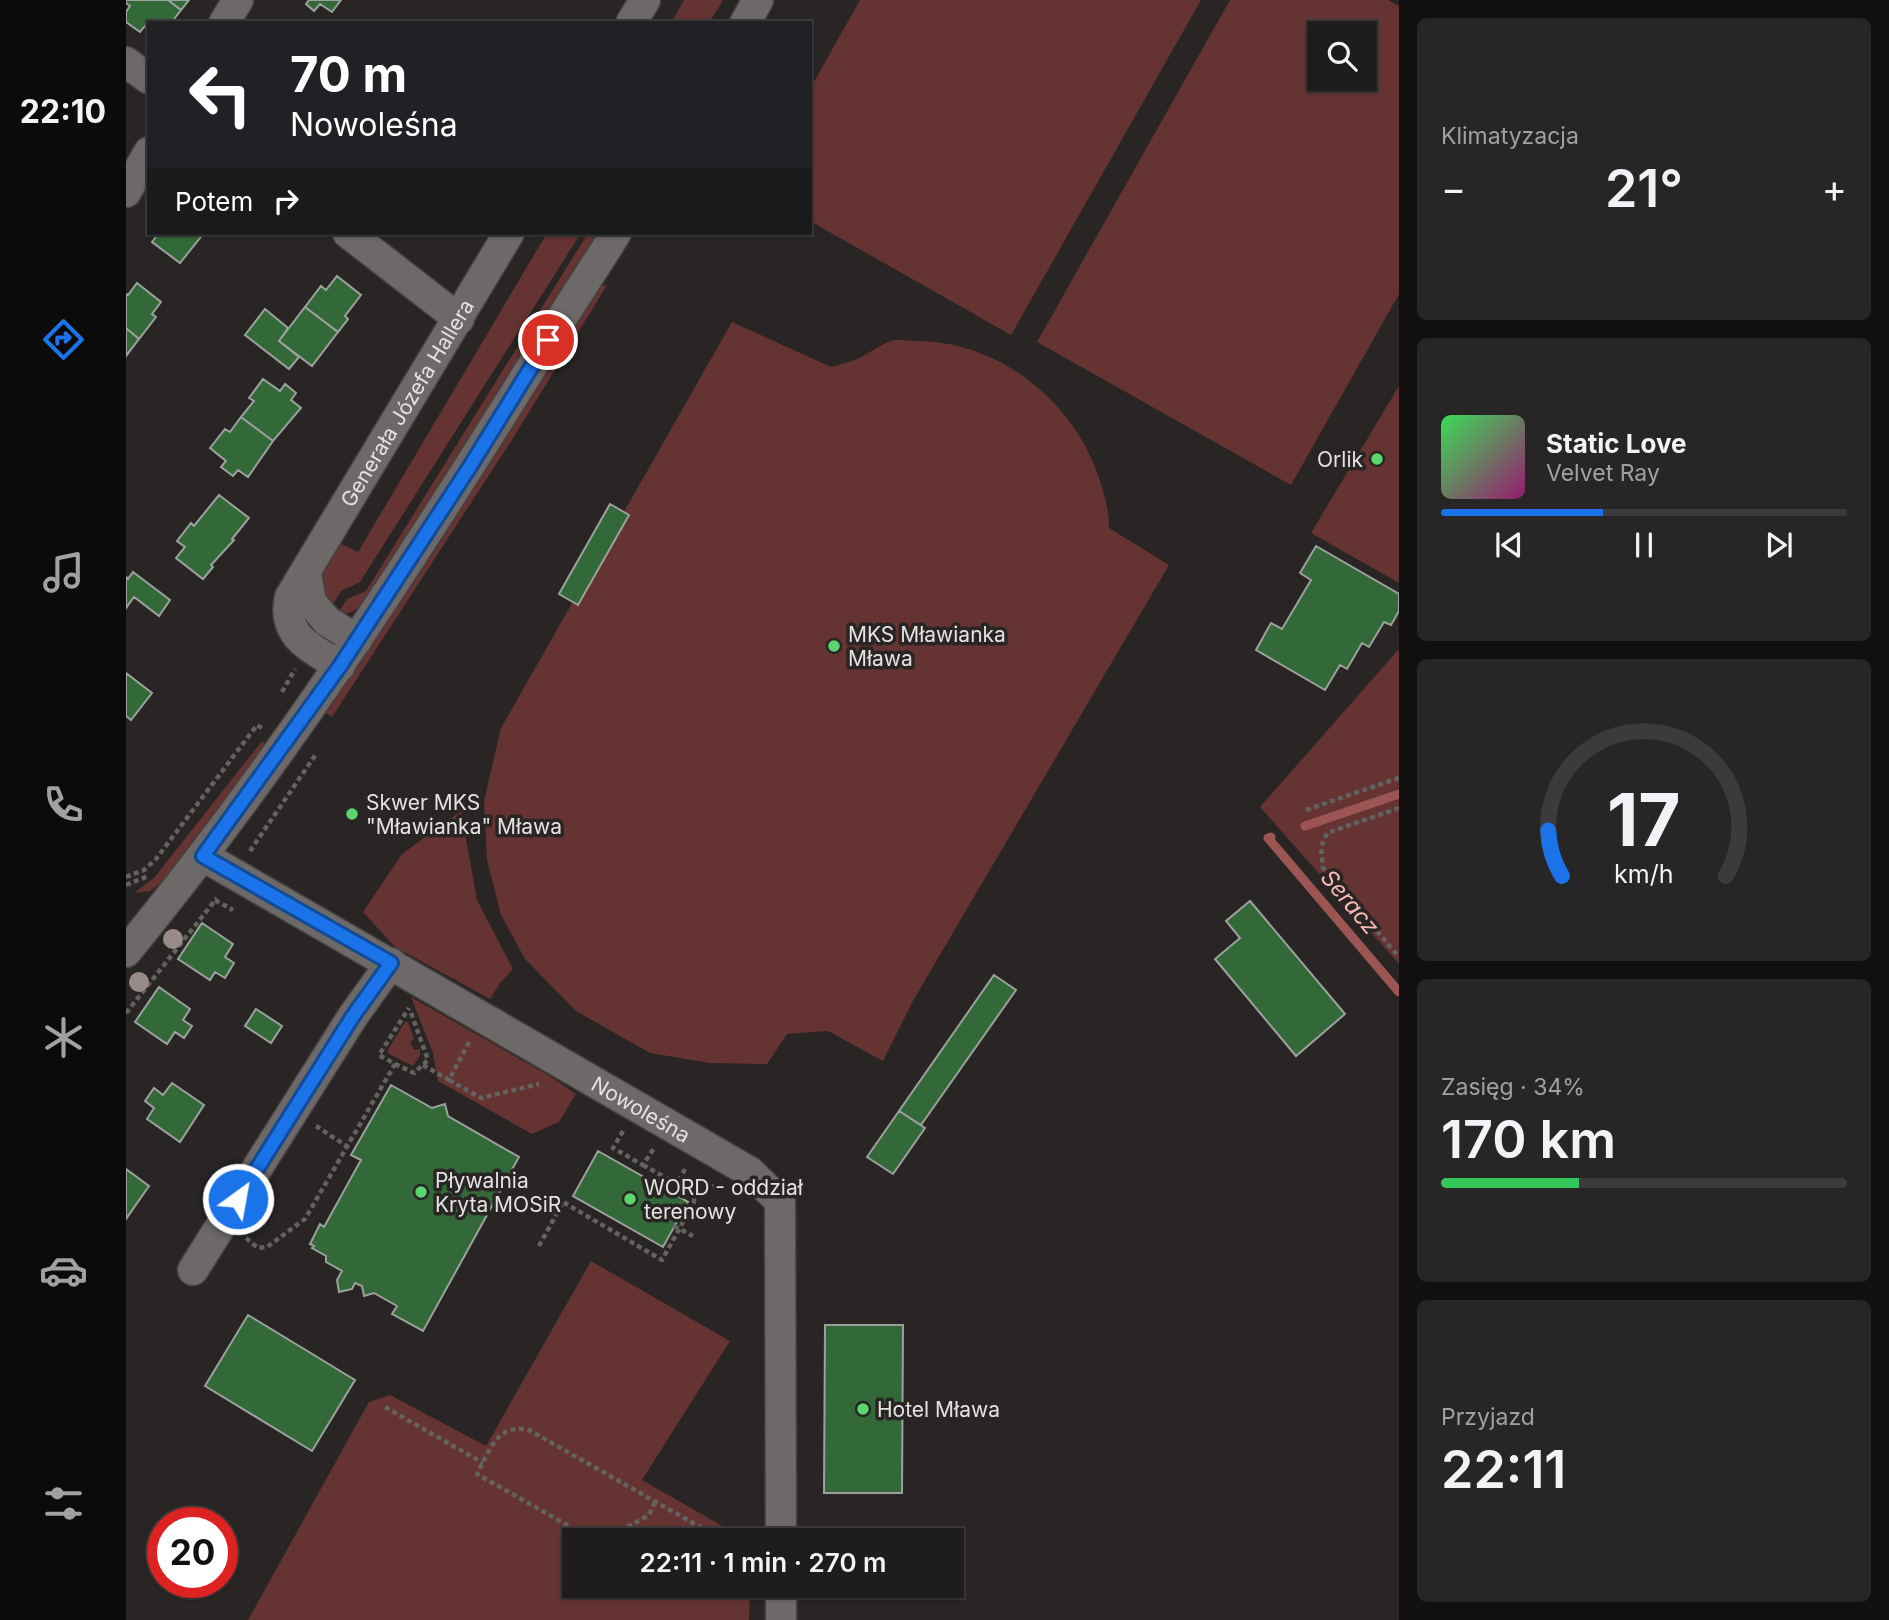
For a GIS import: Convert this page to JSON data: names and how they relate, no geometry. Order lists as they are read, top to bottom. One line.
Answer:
{"streets":{"street":["Generała Józefa Hallera","Nowoleśna"]},"water":["Seracz"],"places":["Orlik","MKS Mławianka Mława","Skwer MKS \"Mławianka\" Mława","Pływalnia Kryta MOSiR","WORD - oddział terenowy","Hotel Mława"],"page":{"tabs":"22:10","tile":["Klimatyzacja",["Zasięg · 34%","170 km"],["Przyjazd","22:11"]],"turn":["70 m","Nowoleśna"],"heat":["−","21°","+"],"then":"Potem","song":["Static Love","Velvet Ray"],"limit":"20","trip":"22:11 · 1 min · 270 m","gauge":["17","km/h"]}}
